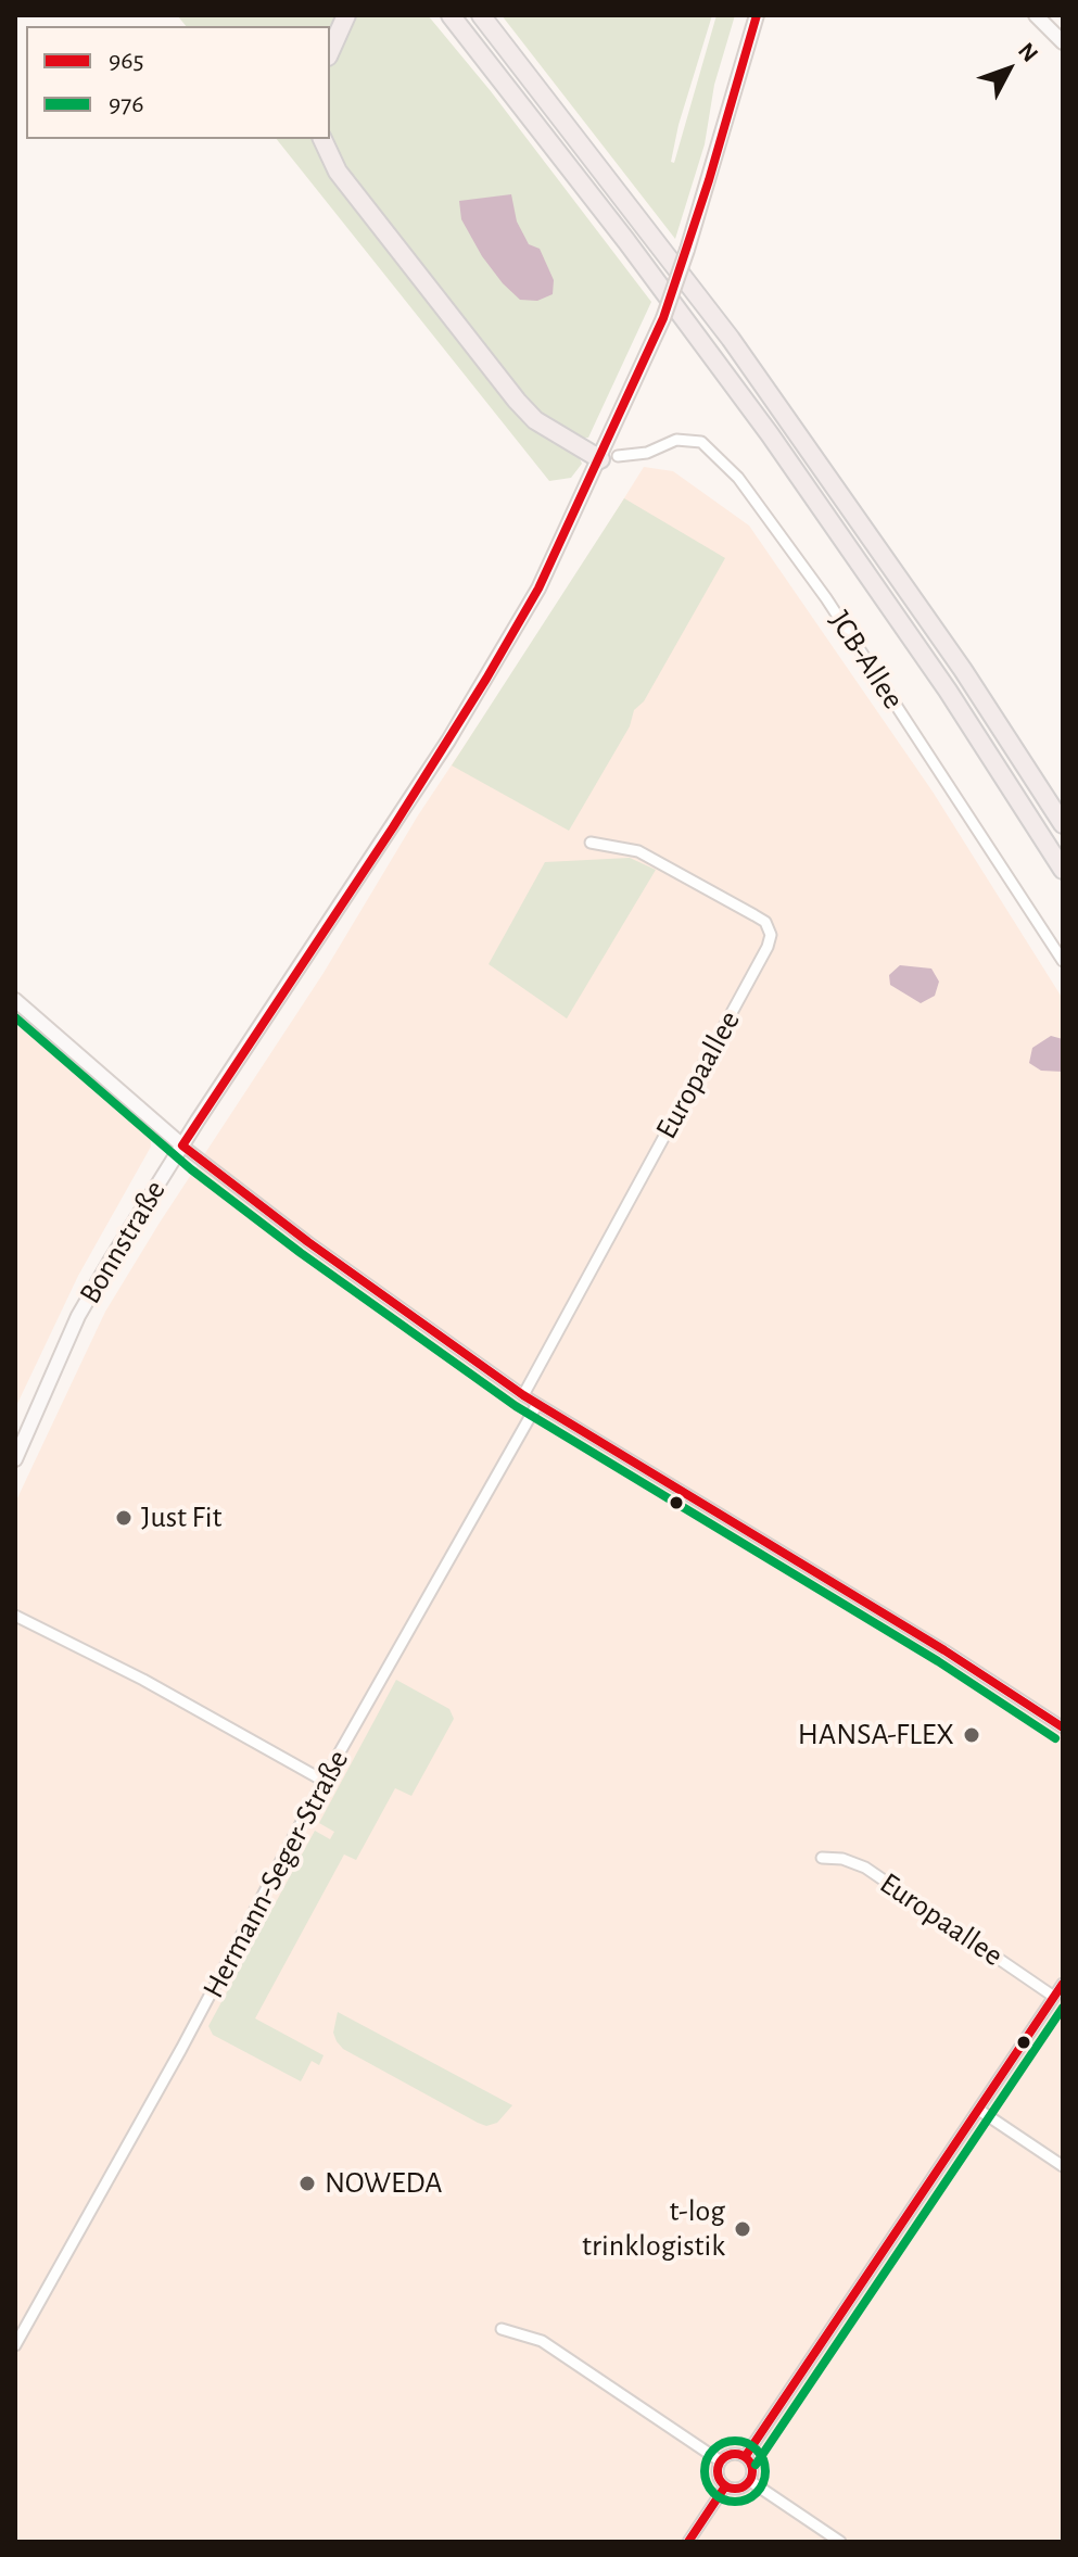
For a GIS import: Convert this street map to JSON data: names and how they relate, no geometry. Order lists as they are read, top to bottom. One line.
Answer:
{"streets":{"main road":["Bonnstraße"],"street":["JCB-Allee","Europaallee","Hermann-Seger-Straße"]},"crossings":[["JCB-Allee","Bonnstraße"]],"places":["Just Fit","HANSA-FLEX","NOWEDA","t-log trinklogistik"],"lines":["transit line 965","transit line 976"],"legend":["965","976"],"north":"top right"}
